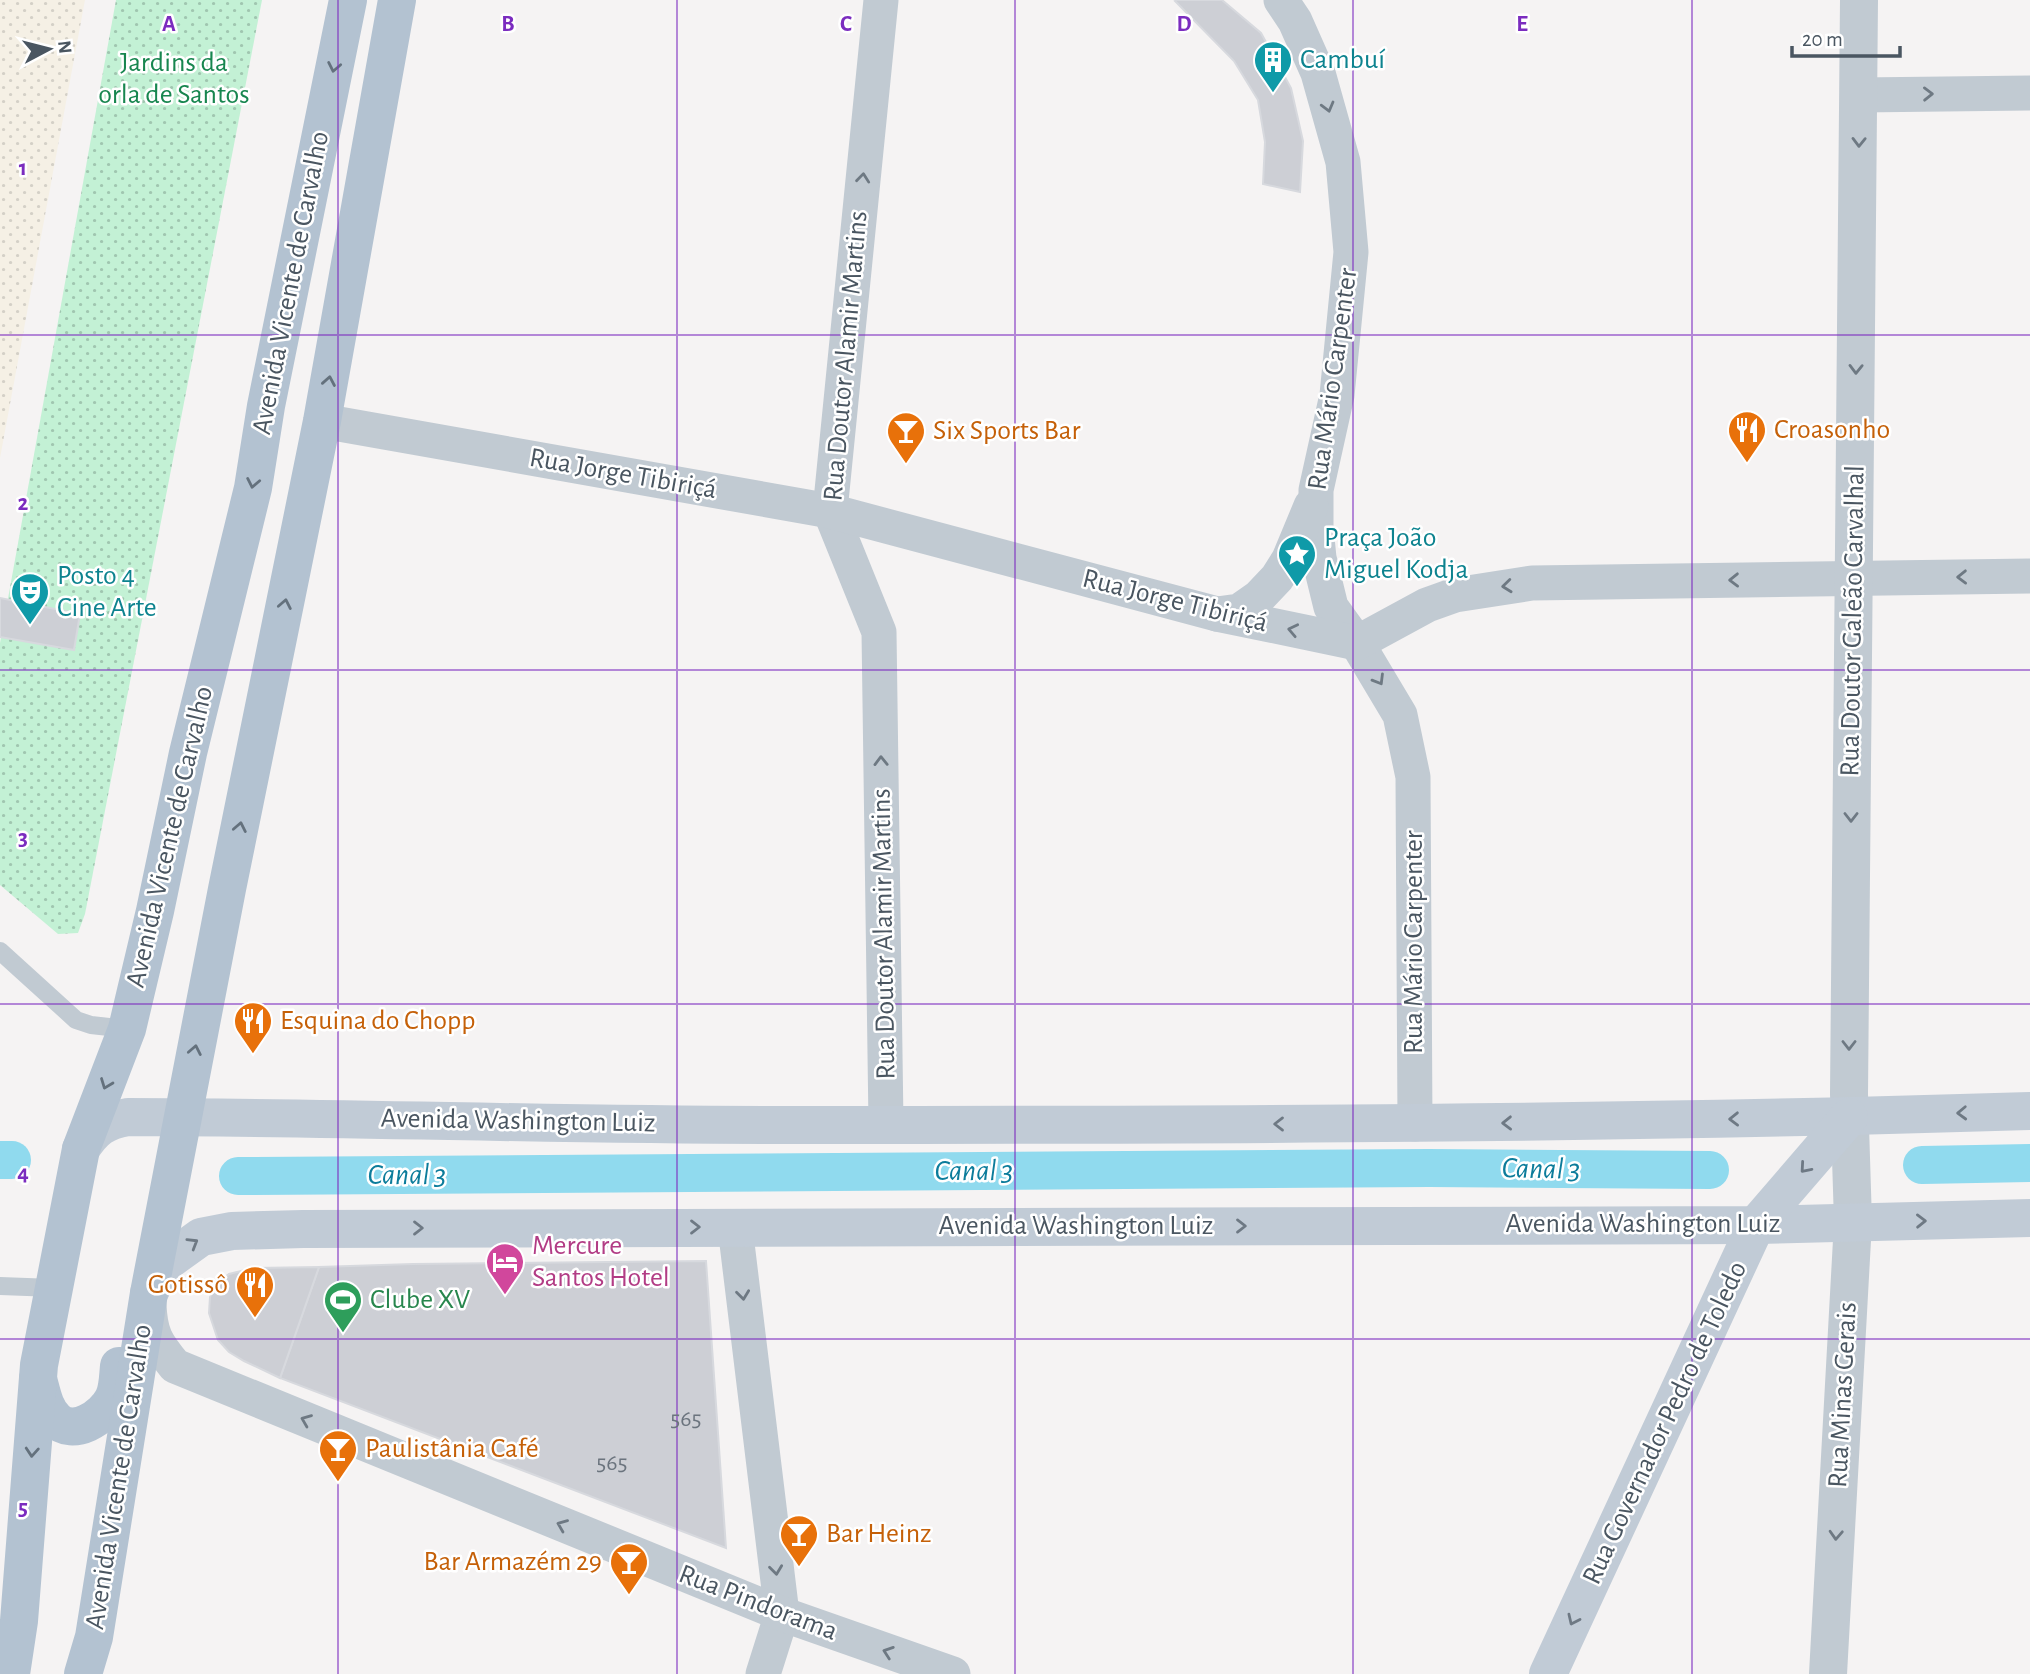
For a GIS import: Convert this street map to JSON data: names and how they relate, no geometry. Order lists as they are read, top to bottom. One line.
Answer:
{"streets":{"main road":["Avenida Vicente de Carvalho","Avenida Washington Luiz","Rua Governador Pedro de Toledo"],"street":["Rua Doutor Alamir Martins","Rua Mário Carpenter","Rua Jorge Tibiriçá","Rua Doutor Galeão Carvalhal","Rua Minas Gerais","Rua Pindorama"]},"crossings":[["Avenida Vicente de Carvalho","Rua Jorge Tibiriçá"],["Avenida Vicente de Carvalho","Avenida Washington Luiz"],["Avenida Vicente de Carvalho","Rua Pindorama"],["Rua Doutor Alamir Martins","Rua Jorge Tibiriçá"],["Rua Doutor Alamir Martins","Avenida Washington Luiz"],["Rua Mário Carpenter","Rua Jorge Tibiriçá"],["Rua Mário Carpenter","Avenida Washington Luiz"],["Rua Doutor Galeão Carvalhal","Avenida Washington Luiz"],["Rua Doutor Galeão Carvalhal","Rua Minas Gerais"],["Rua Doutor Galeão Carvalhal","Rua Governador Pedro de Toledo"],["Avenida Washington Luiz","Rua Minas Gerais"],["Avenida Washington Luiz","Rua Governador Pedro de Toledo"],["Avenida Washington Luiz","Rua Pindorama"],["Rua Minas Gerais","Rua Governador Pedro de Toledo"]],"one_way":["Rua Doutor Alamir Martins","Rua Mário Carpenter","Rua Doutor Galeão Carvalhal","Rua Minas Gerais","Rua Governador Pedro de Toledo","Rua Pindorama"],"water":["Canal 3"],"parks":["Jardins da orla de Santos"],"places":{"building":["Cambuí"],"restaurant":["Croasonho","Esquina do Chopp","Gotissô"],"bar":["Six Sports Bar","Paulistânia Café","Bar Heinz","Bar Armazém 29"],"place":["Praça João Miguel Kodja"],"theatre":["Posto 4 Cine Arte"],"hotel":["Mercure Santos Hotel"],"sports":["Clube XV"]},"house_numbers":["565","565"],"scale_bar":"20 m","north":"right","grid":{"columns":["A","B","C","D","E"],"rows":["1","2","3","4","5"]}}
